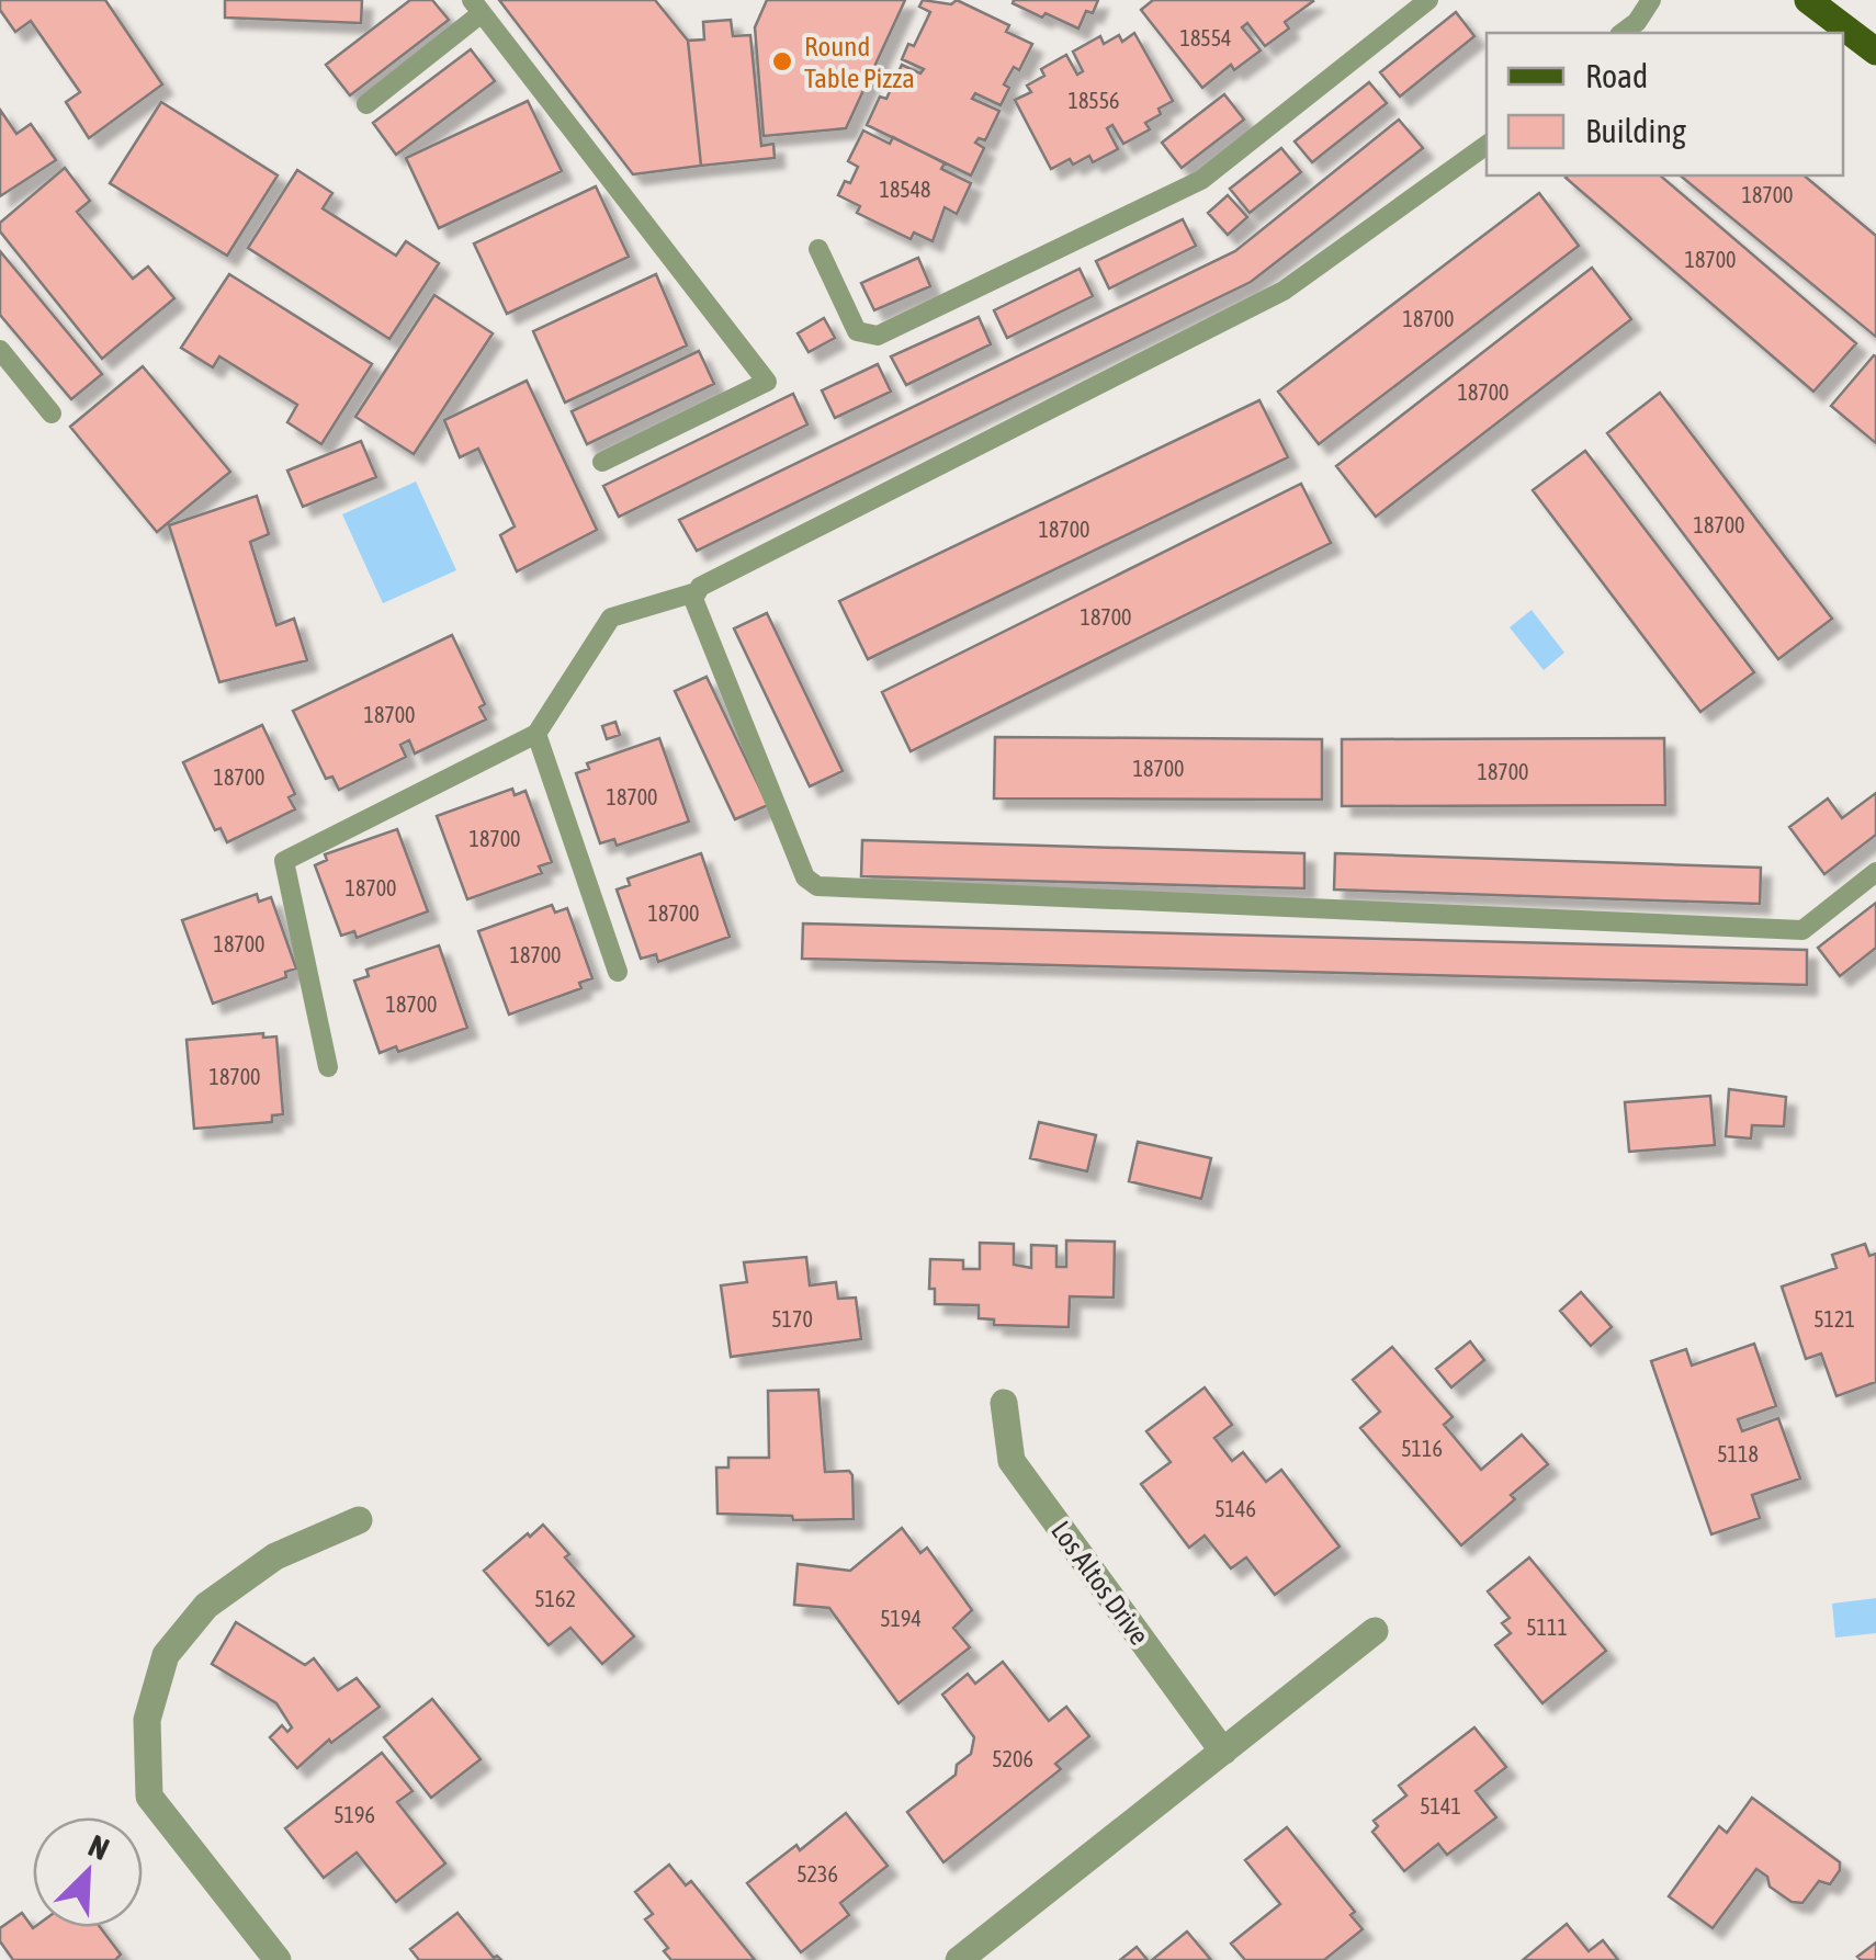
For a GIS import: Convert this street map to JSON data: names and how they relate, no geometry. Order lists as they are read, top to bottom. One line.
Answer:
{"streets":{"street":["Los Altos Drive"]},"places":["Round Table Pizza"],"house_numbers":["18554","18556","18548","18700","18700","18700","18700","18700","18700","18700","18700","18700","18700","18700","18700","18700","18700","18700","18700","18700","18700","18700","5170","5121","5116","5118","5146","5162","5194","5111","5206","5141","5196","5236"],"legend":["Road","Building"],"north":"top right"}
